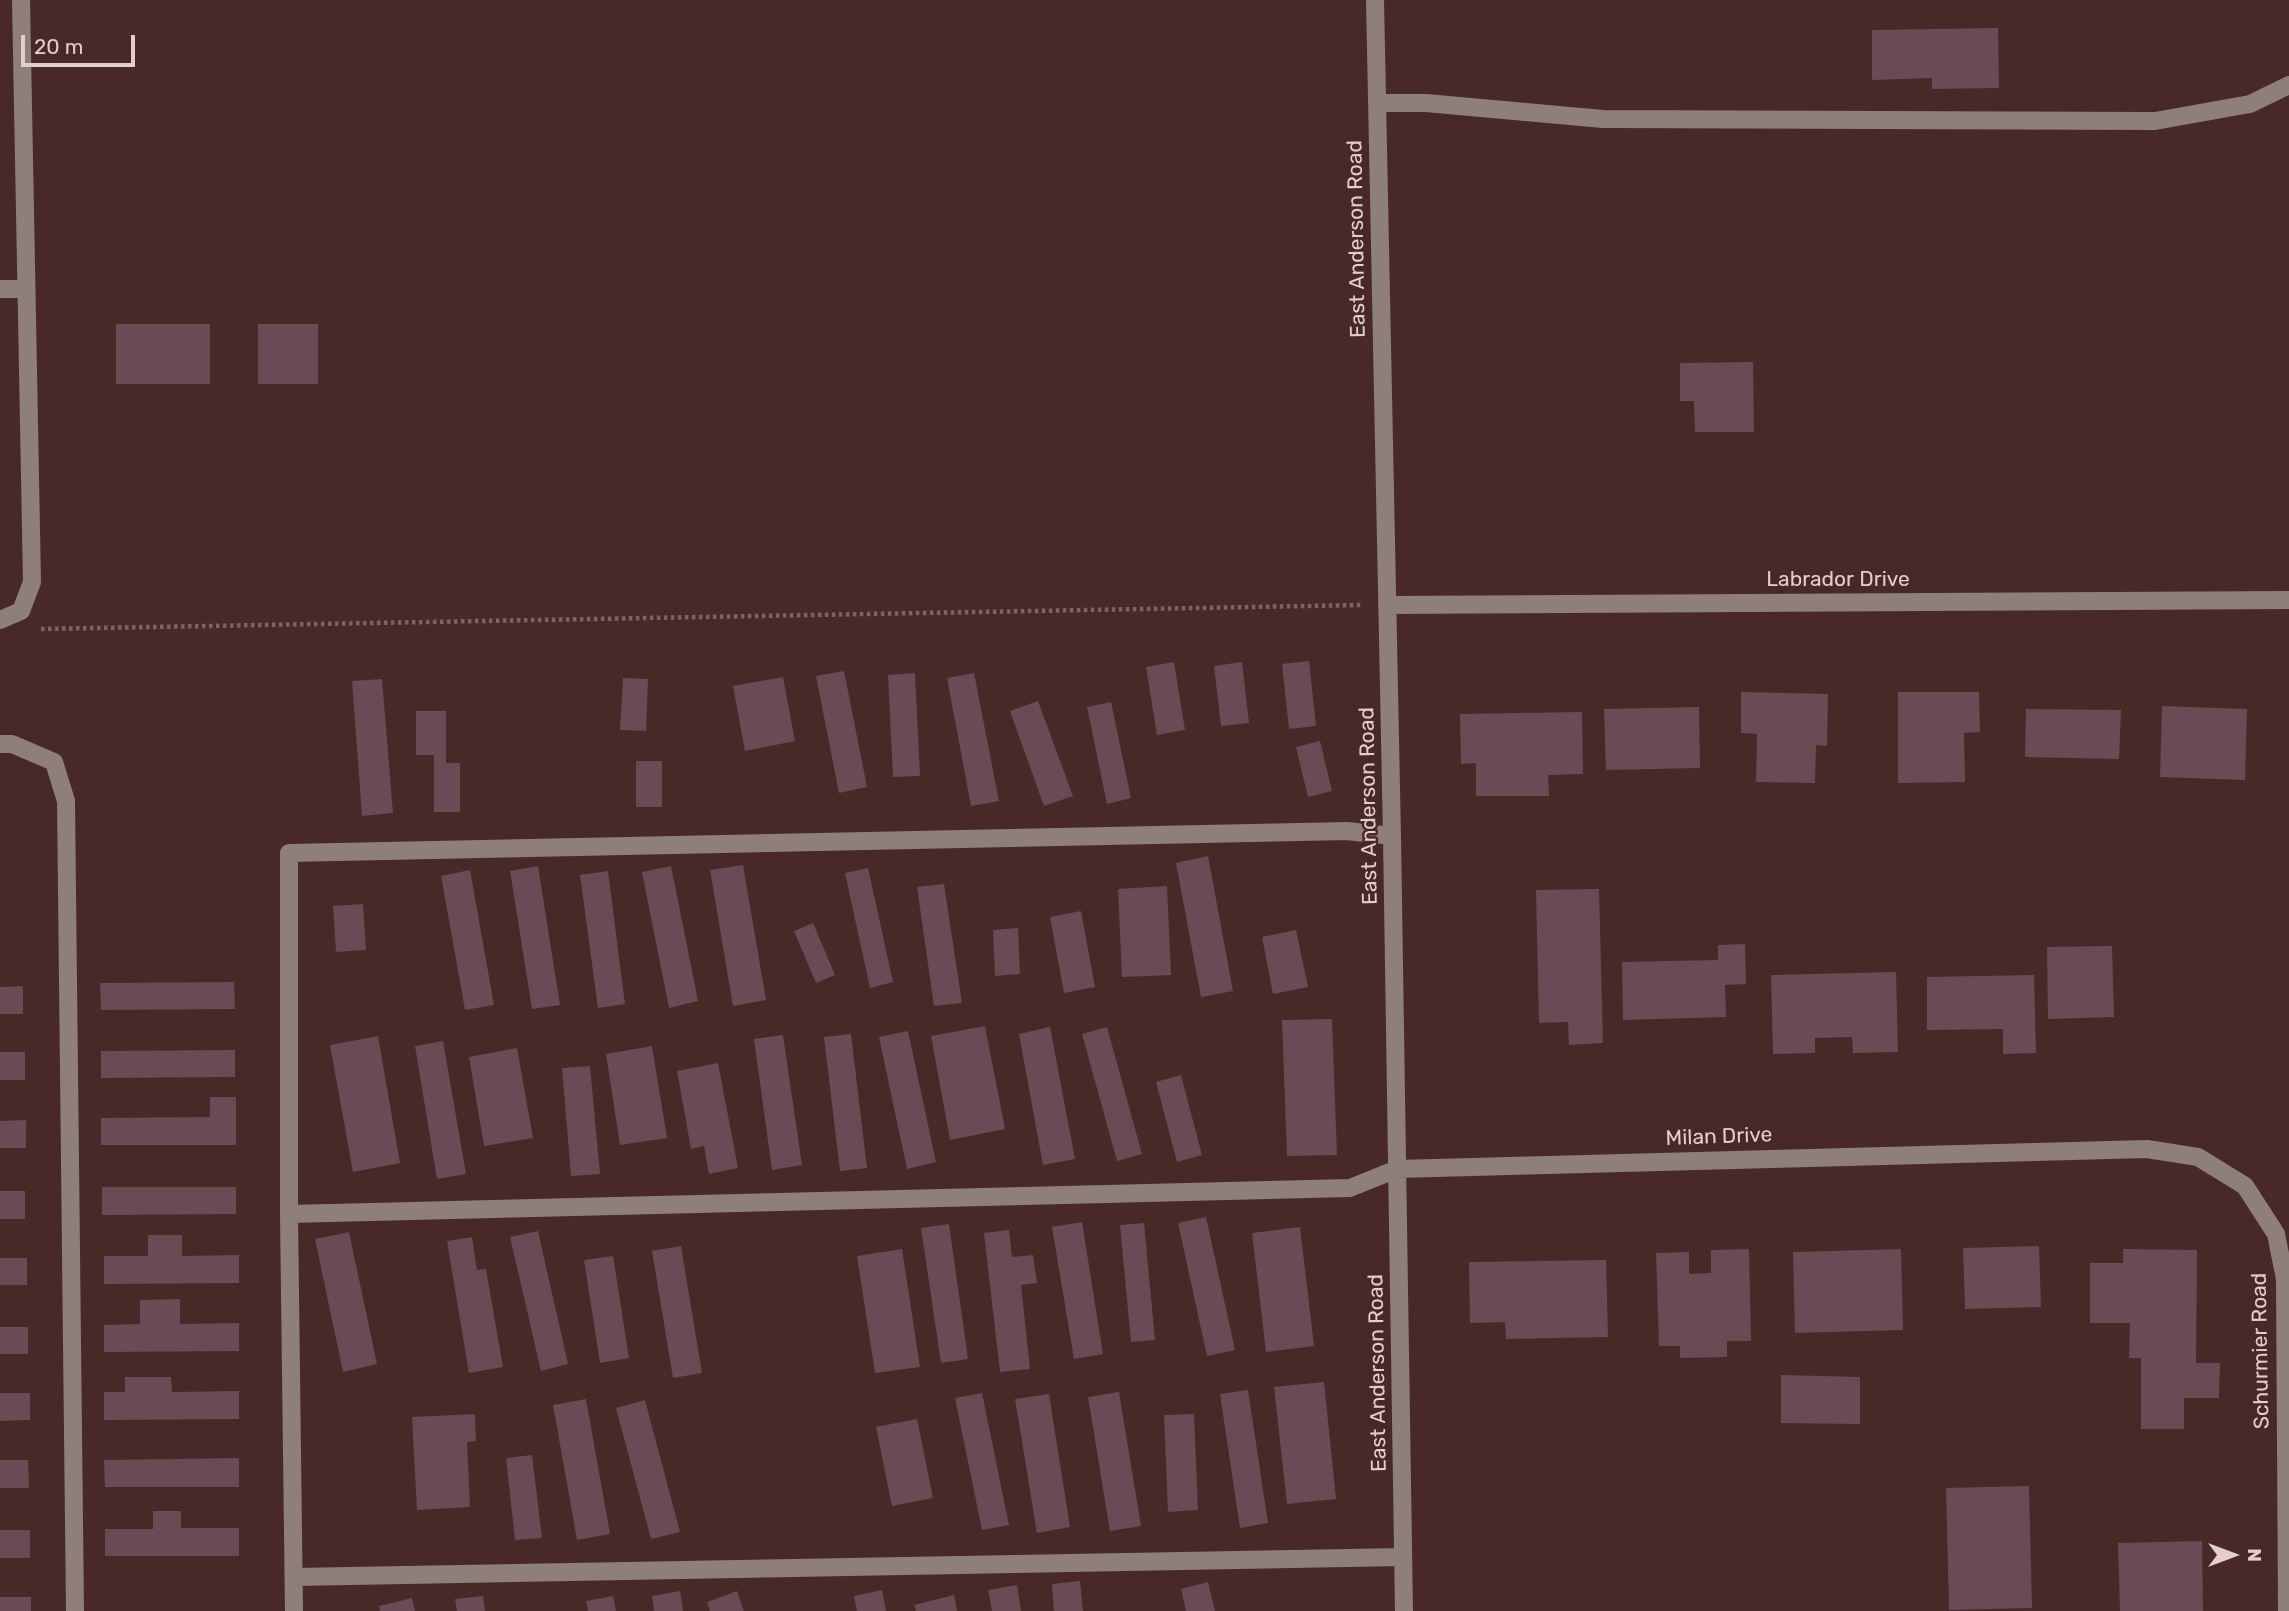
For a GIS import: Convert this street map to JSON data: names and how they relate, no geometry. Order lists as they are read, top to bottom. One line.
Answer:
{"streets":{"street":["East Anderson Road","Labrador Drive","Milan Drive","Schurmier Road"]},"crossings":[["East Anderson Road","Labrador Drive"],["East Anderson Road","Milan Drive"],["Milan Drive","Schurmier Road"]],"scale_bar":"20 m","north":"right"}
